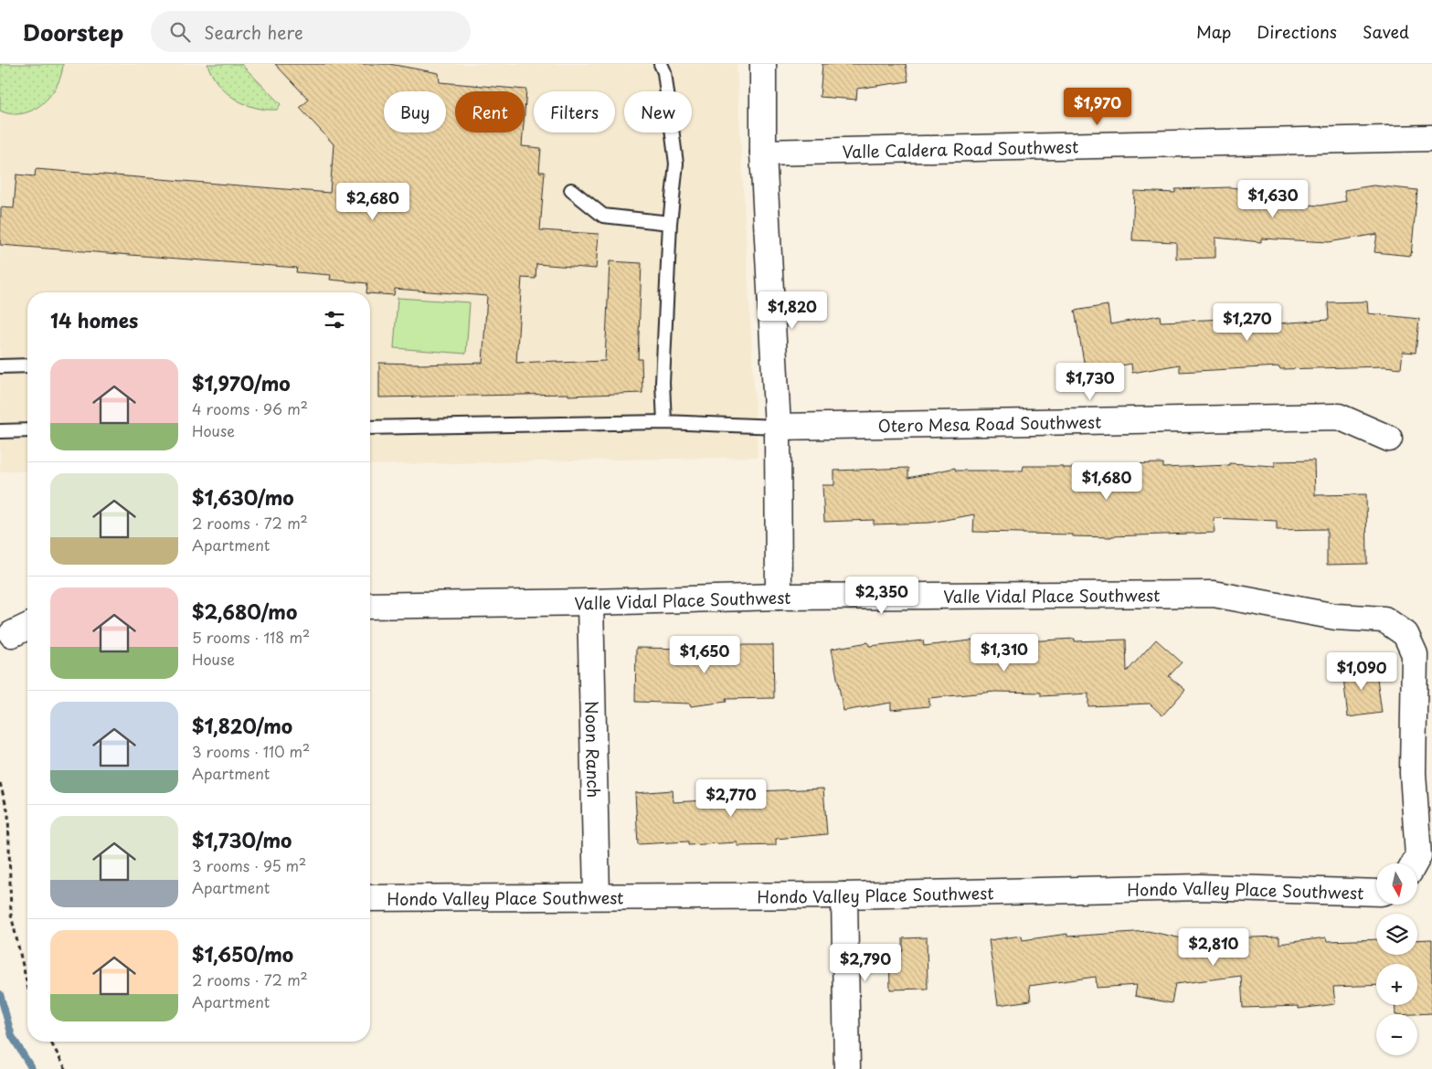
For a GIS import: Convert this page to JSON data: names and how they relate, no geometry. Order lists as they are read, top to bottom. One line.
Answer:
{"streets":{"street":["Valle Caldera Road Southwest","Otero Mesa Road Southwest","Valle Vidal Place Southwest","Noon Ranch","Hondo Valley Place Southwest"]},"crossings":[["Valle Vidal Place Southwest","Noon Ranch"],["Noon Ranch","Hondo Valley Place Southwest"]],"north":"bottom","page":{"header":"Doorstep","search":"Search here","nav":["Map","Directions","Saved"],"price":["$1,970","$1,630","$2,680","$1,820","$1,270","$1,730","$1,680","$2,350","$1,310","$1,650","$1,090","$2,770","$2,810","$2,790"],"chip":["Buy","Rent","Filters","New"],"heading":"14 homes","list":[{"name":"$1,970/mo","note":"4 rooms · 96 m² · House"},{"name":"$1,630/mo","note":"2 rooms · 72 m² · Apartment"},{"name":"$2,680/mo","note":"5 rooms · 118 m² · House"},{"name":"$1,820/mo","note":"3 rooms · 110 m² · Apartment"},{"name":"$1,730/mo","note":"3 rooms · 95 m² · Apartment"},{"name":"$1,650/mo","note":"2 rooms · 72 m² · Apartment"}],"map_buttons":["+","−"]}}
